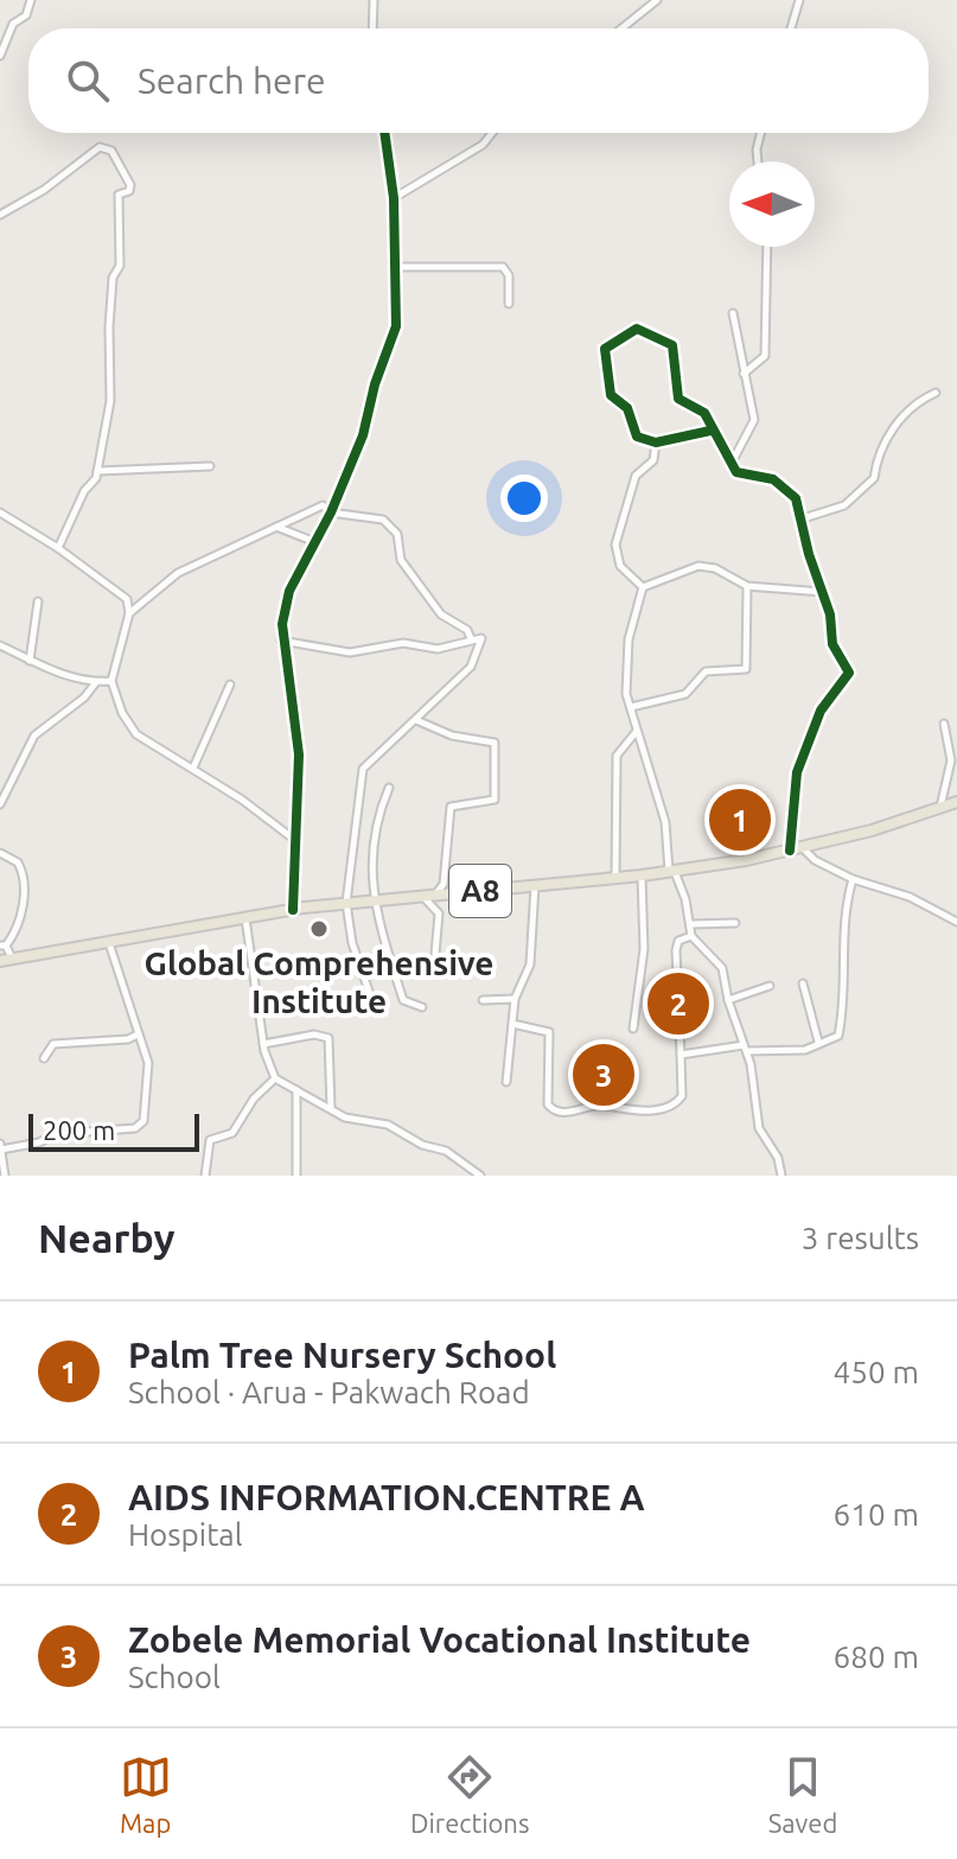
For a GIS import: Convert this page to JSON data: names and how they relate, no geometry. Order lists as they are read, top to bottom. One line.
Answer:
{"streets":{"main road":["A8"]},"places":["Global Comprehensive Institute"],"scale_bar":"200 m","north":"left","page":{"search":"Search here","pins":["1","2","3"],"scale":"200 m","heading":["Nearby","3 results"],"list":[{"mark":"1","name":"Palm Tree Nursery School","note":"School · Arua - Pakwach Road","value":"450 m"},{"mark":"2","name":"AIDS INFORMATION.CENTRE A","note":"Hospital","value":"610 m"},{"mark":"3","name":"Zobele Memorial Vocational Institute","note":"School","value":"680 m"}],"nav":["Map","Directions","Saved"]}}
